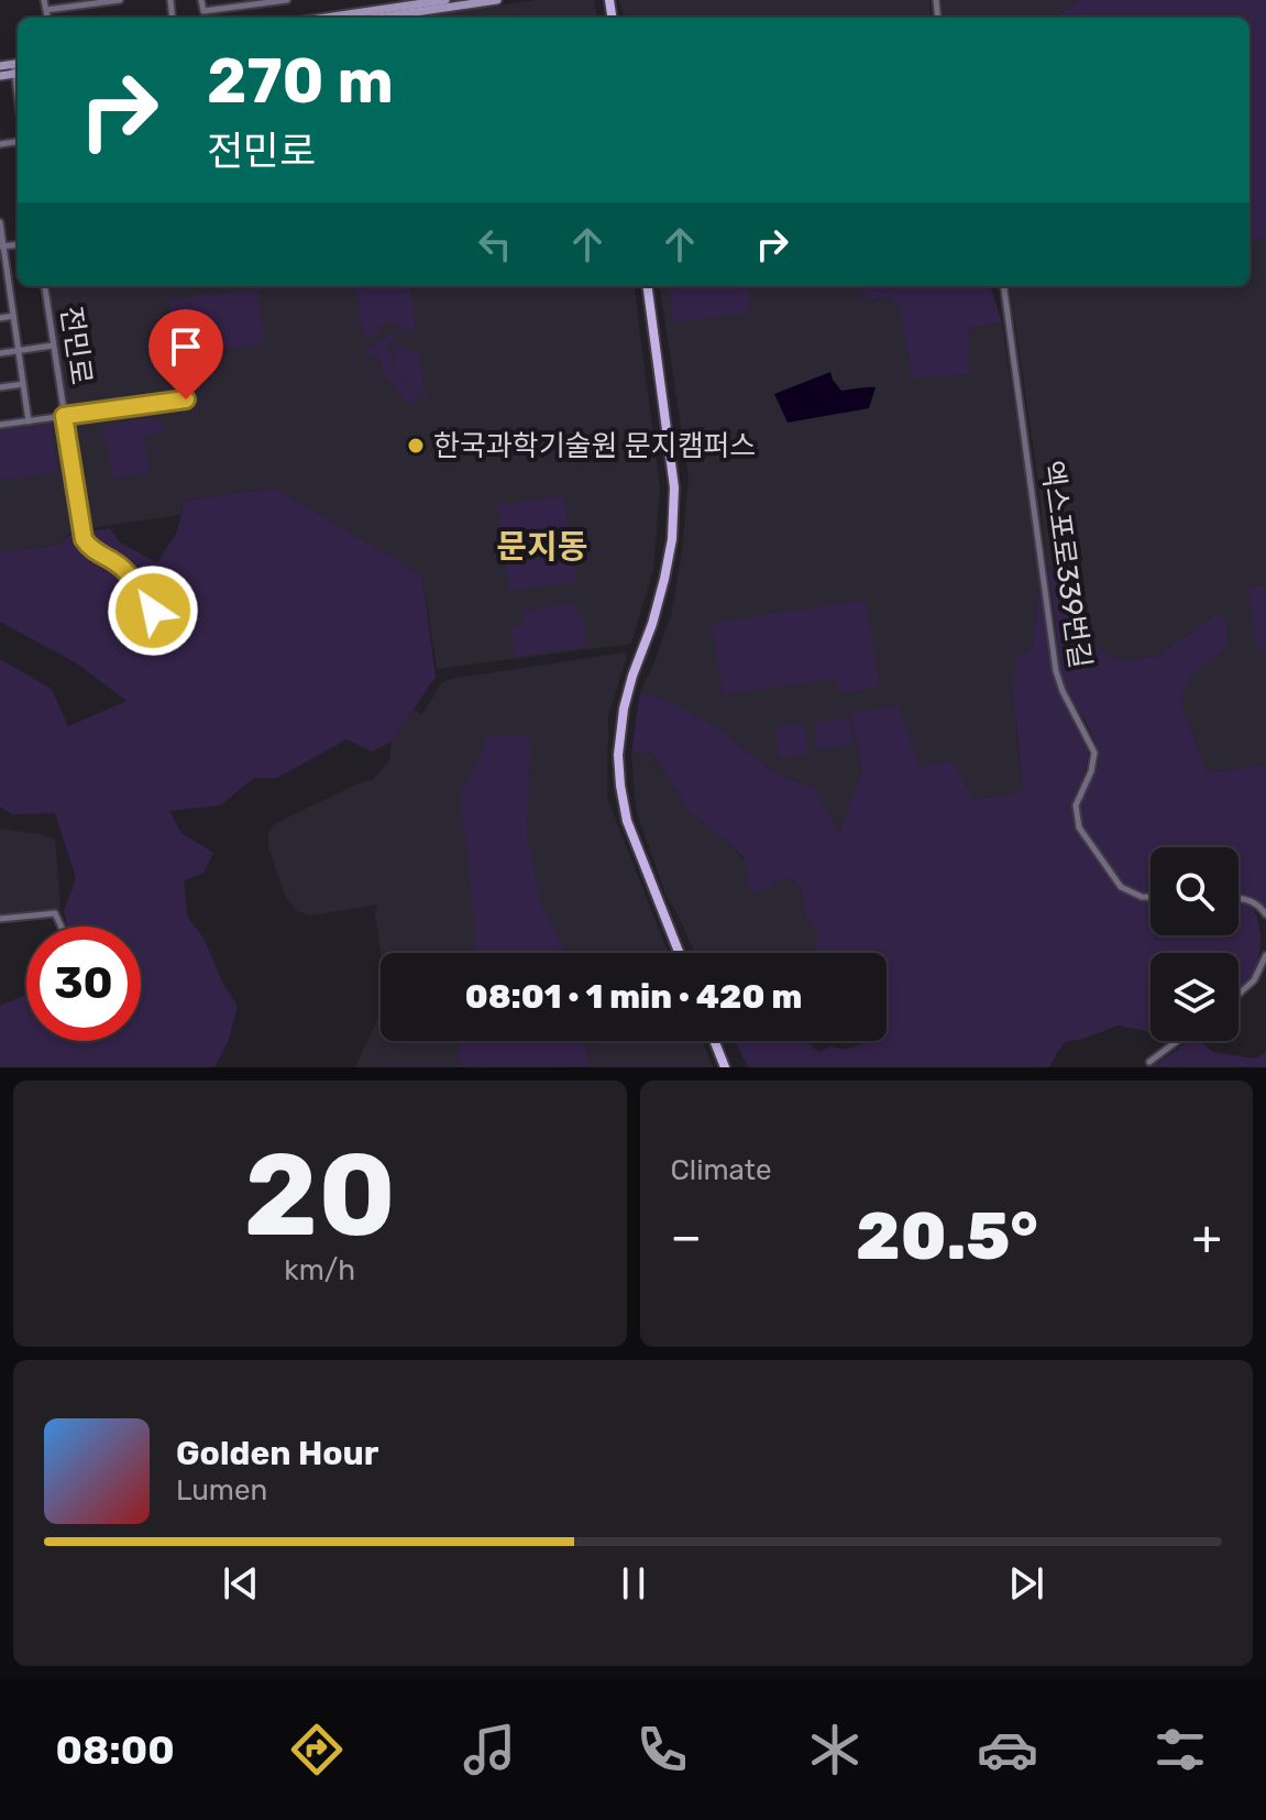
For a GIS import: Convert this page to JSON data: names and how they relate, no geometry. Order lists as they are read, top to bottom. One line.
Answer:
{"streets":{"street":["전민로","엑스포로339번길"]},"districts":["문지동"],"places":["한국과학기술원 문지캠퍼스"],"page":{"turn":["270 m","전민로"],"limit":"30","trip":"08:01 · 1 min · 420 m","tile":[["20","km/h"],"Climate"],"heat":["−","20.5°","+"],"song":["Golden Hour","Lumen"],"tabs":"08:00"}}
